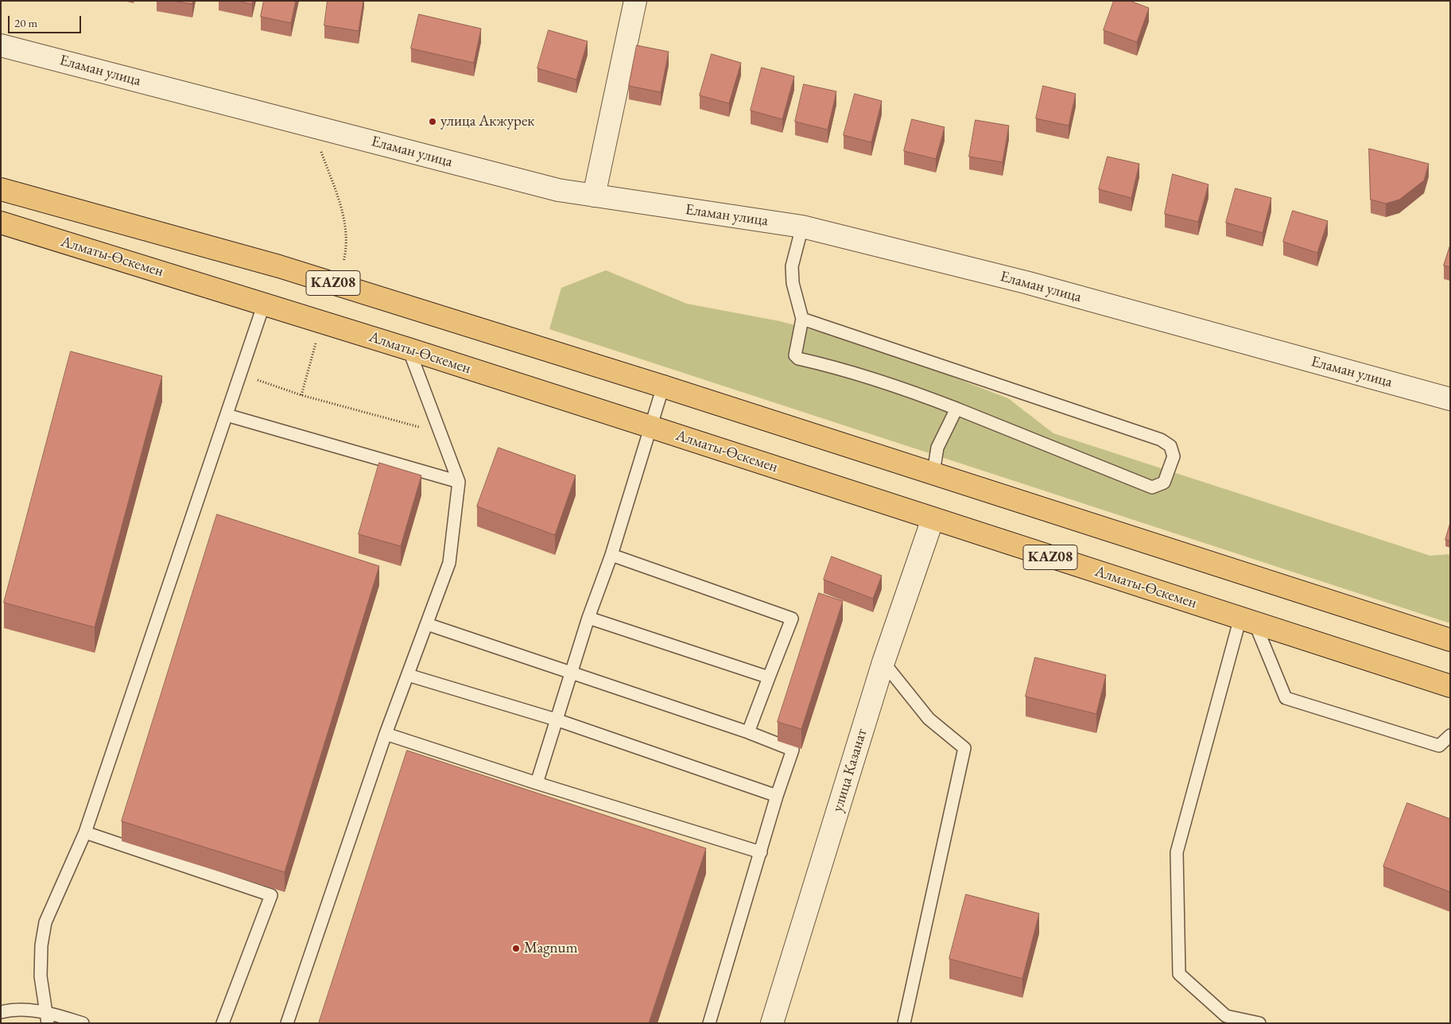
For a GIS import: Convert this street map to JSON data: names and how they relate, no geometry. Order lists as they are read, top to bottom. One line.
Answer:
{"streets":{"main road":["Алматы-Өскемен","KAZ08"],"street":["Еламан улица","улица Казанат"]},"crossings":[["Алматы-Өскемен","улица Казанат"]],"places":["улица Акжурек","Magnum"],"scale_bar":"20 m"}
